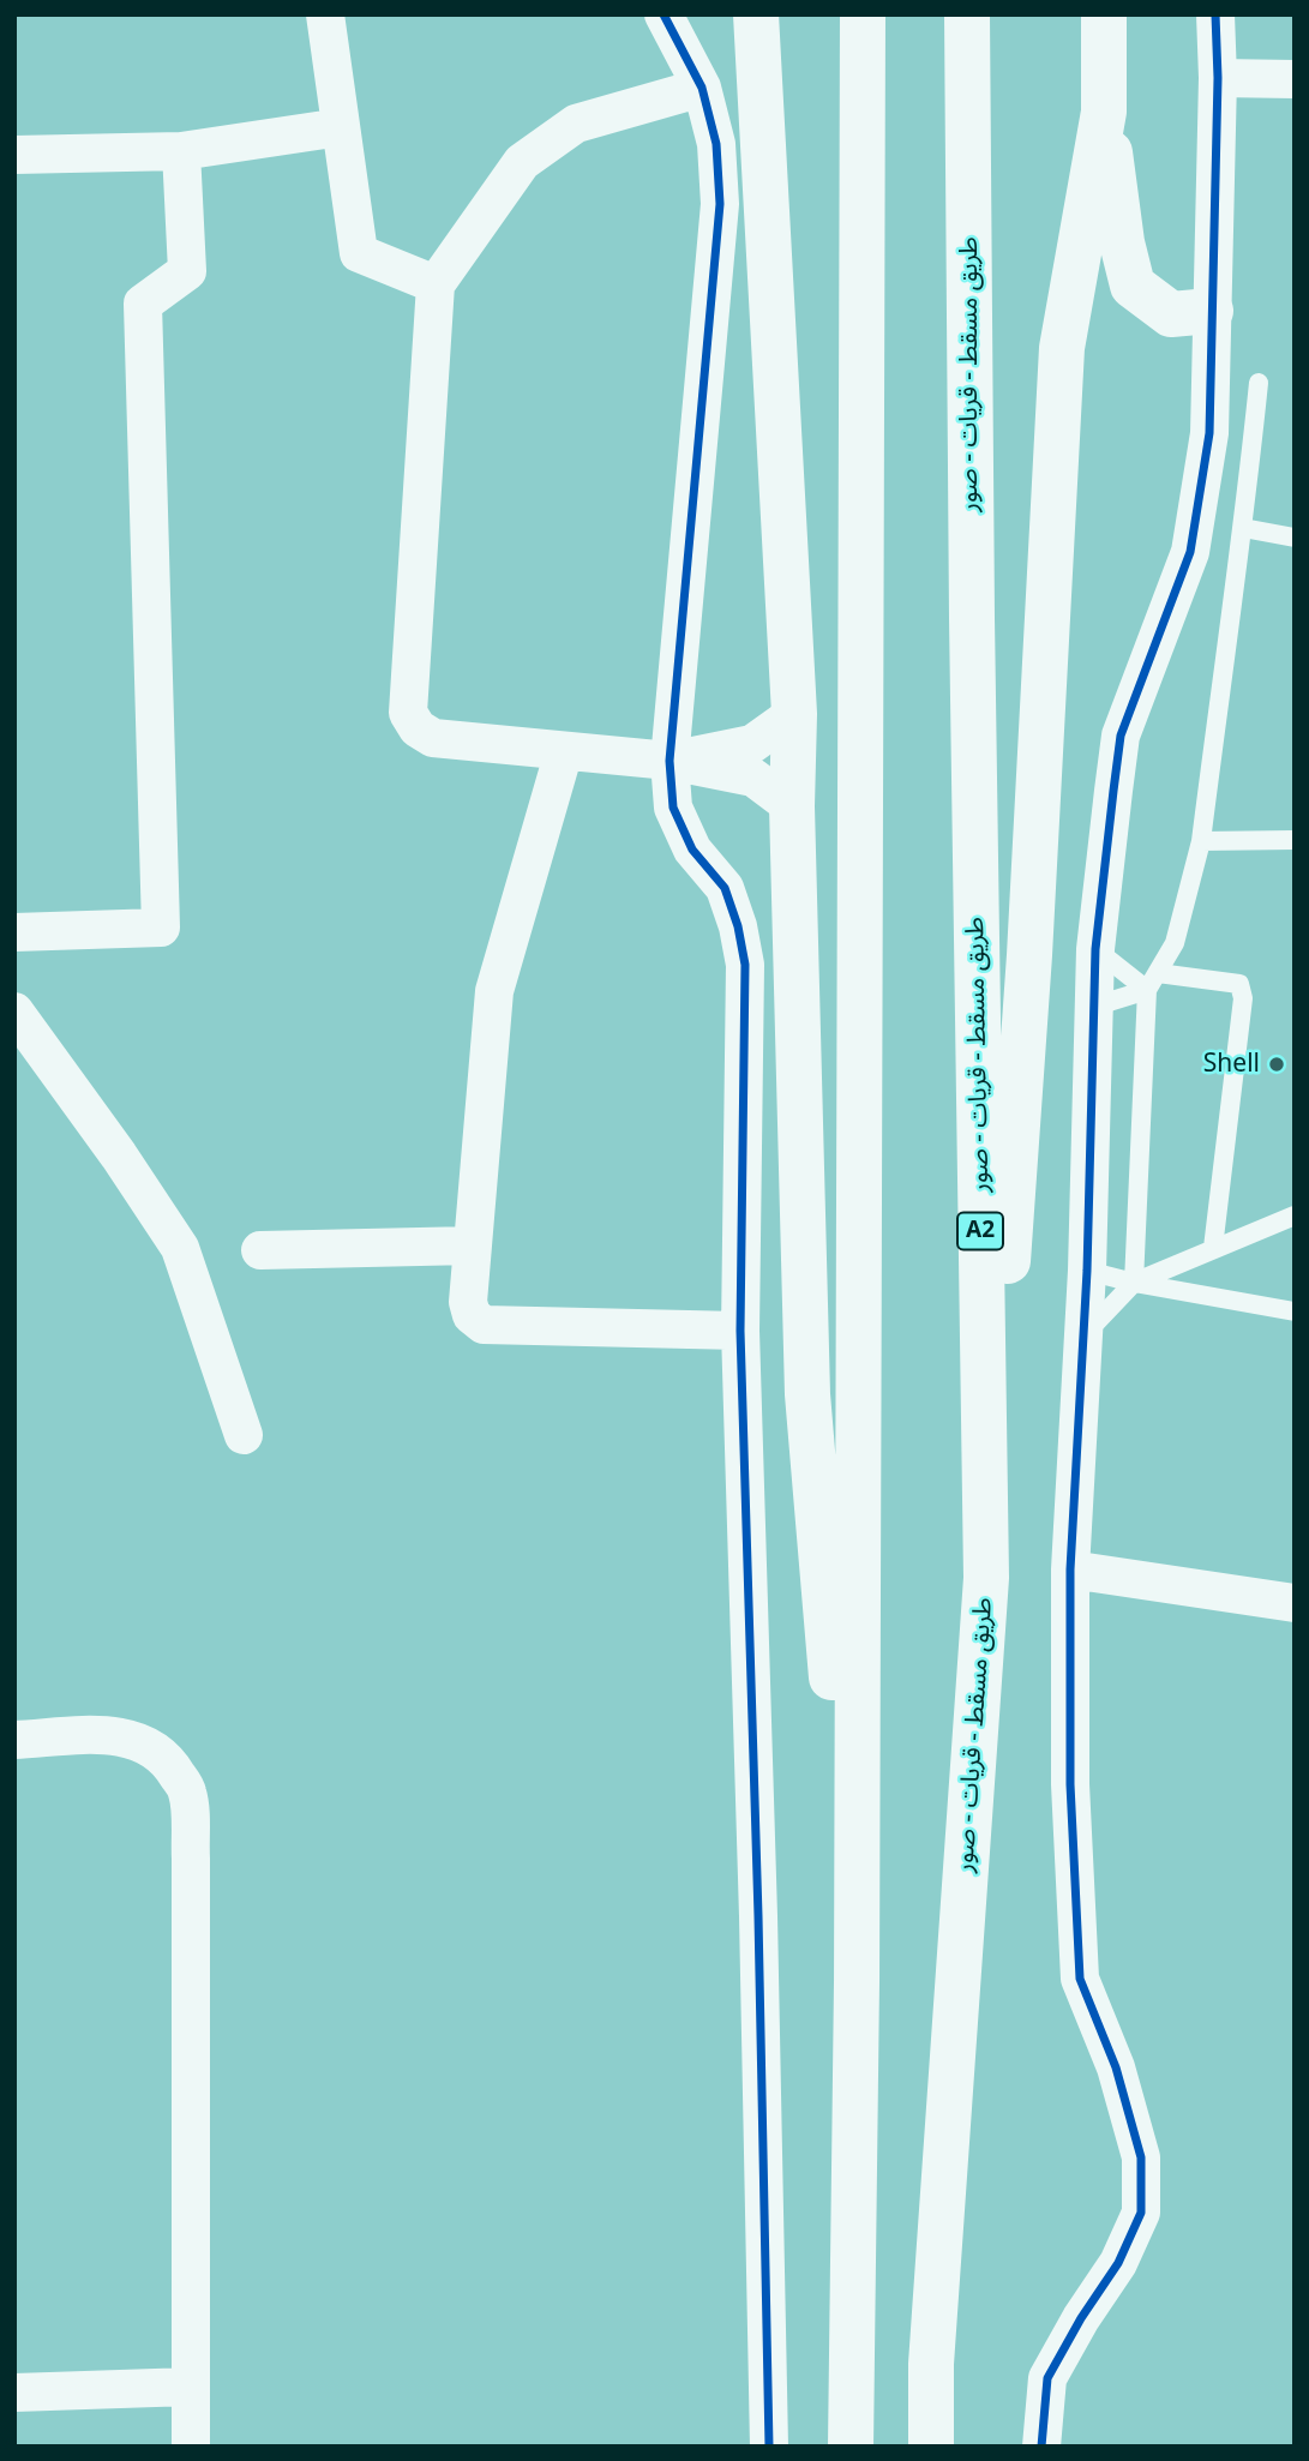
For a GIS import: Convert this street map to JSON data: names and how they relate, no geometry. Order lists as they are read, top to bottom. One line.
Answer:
{"streets":{"highway":["طريق مسقط - قريات - صور","A2"]},"places":["Shell"]}
